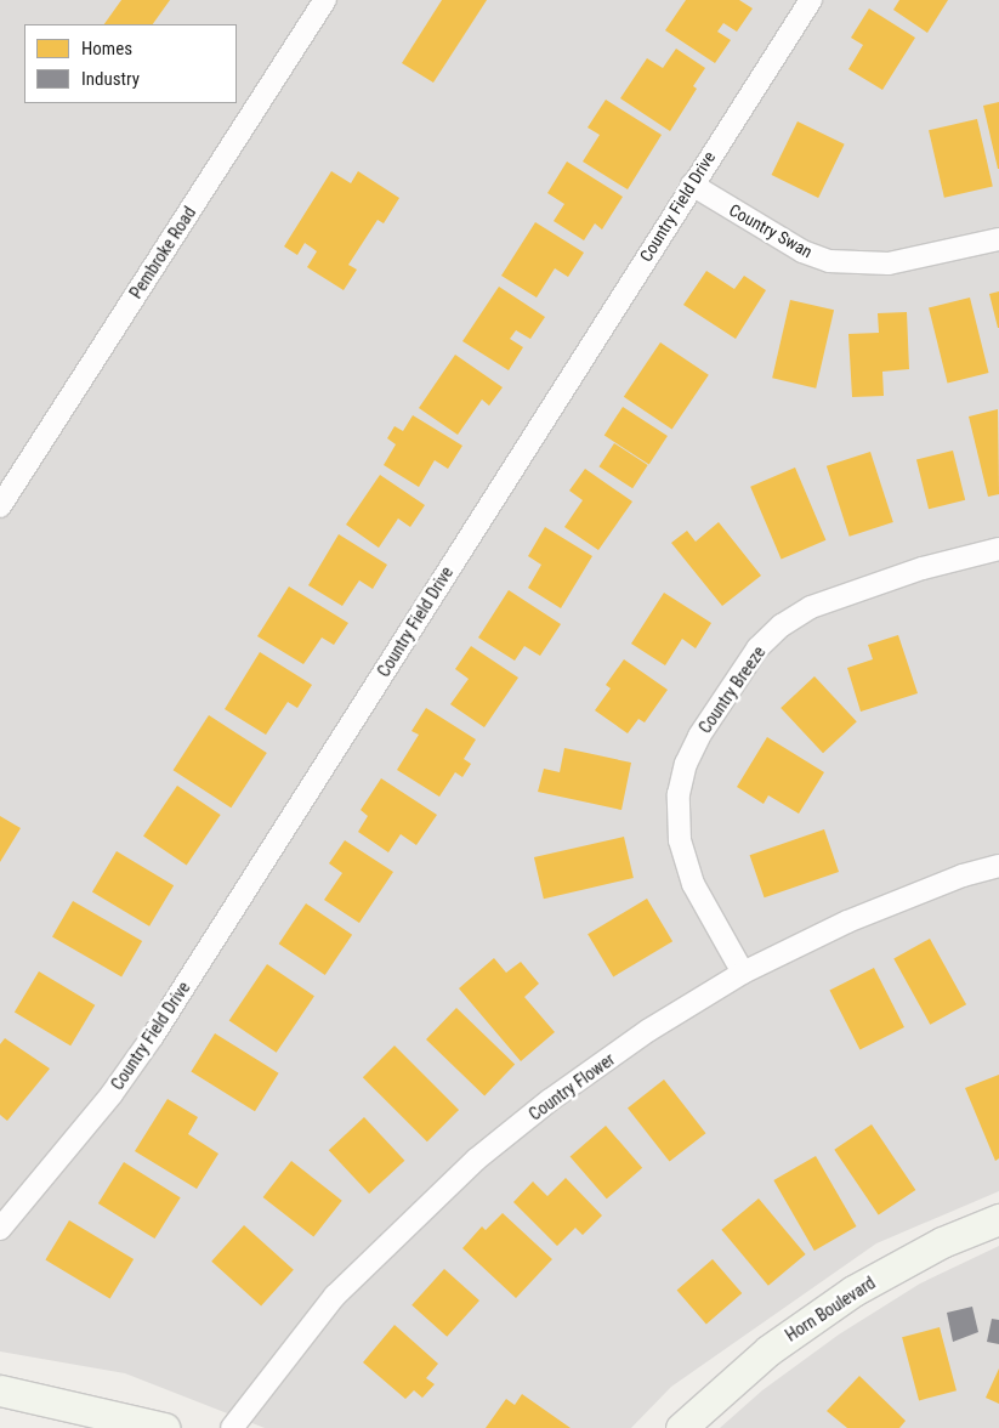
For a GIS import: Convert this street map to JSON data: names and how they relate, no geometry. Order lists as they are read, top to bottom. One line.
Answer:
{"streets":{"street":["Country Field Drive","Country Swan","Pembroke Road","Country Breeze","Country Flower","Horn Boulevard"]},"crossings":[["Country Field Drive","Country Swan"],["Country Breeze","Country Flower"]],"legend":["Homes","Industry"]}
